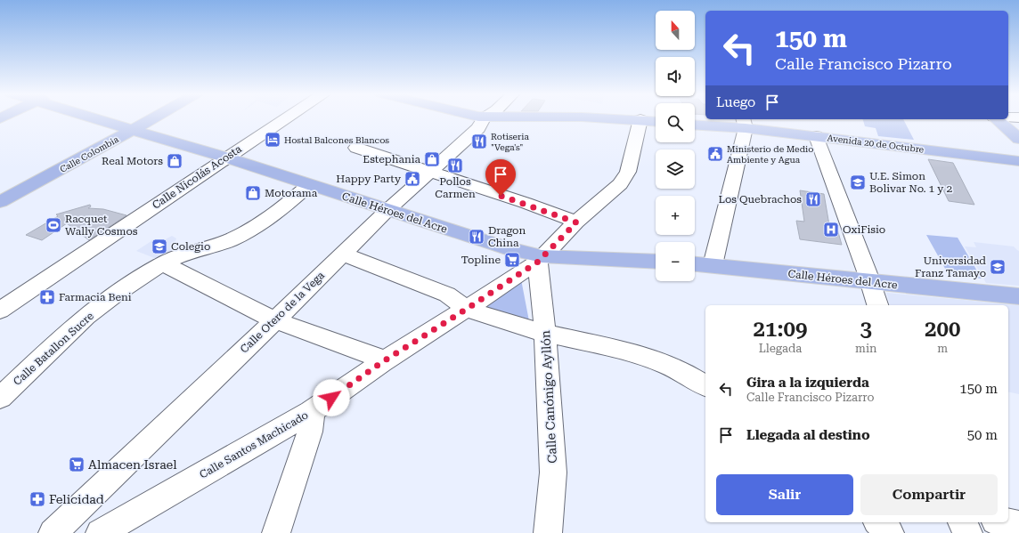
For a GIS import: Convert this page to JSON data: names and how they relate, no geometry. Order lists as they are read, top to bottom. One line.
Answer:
{"streets":{"main road":["Avenida 20 de Octubre","Calle Colombia","Calle Héroes del Acre"],"street":["Calle Nicolás Acosta","Calle Otero de la Vega","Calle Batallon Sucre","Calle Canónigo Ayllón","Calle Santos Machicado"]},"crossings":[["Calle Colombia","Calle Héroes del Acre"],["Calle Nicolás Acosta","Calle Héroes del Acre"],["Calle Héroes del Acre","Calle Otero de la Vega"],["Calle Héroes del Acre","Calle Batallon Sucre"],["Calle Héroes del Acre","Calle Canónigo Ayllón"],["Calle Héroes del Acre","Calle Santos Machicado"],["Calle Canónigo Ayllón","Calle Santos Machicado"]],"places":{"hotel":["Hostal Balcones Blancos"],"restaurant":["Rotiseria \"Vega's\"","Pollos Carmen","Los Quebrachos","Dragon China"],"public building":["Ministerio de Medio Ambiente y Agua","Happy Party"],"shop":["Estephania","Real Motors","Motorama"],"school or university":["U.E. Simon Bolivar No. 1 y 2","Colegio","Universidad Franz Tamayo"],"sports":["Racquet Wally Cosmos"],"hospital":["OxiFisio"],"supermarket":["Topline","Almacen Israel"],"pharmacy":["Farmacia Beni","Felicidad"]},"north":"top","page":{"map_buttons":["+","−"],"turn":["150 m","Calle Francisco Pizarro"],"then":"Luego","eta":["21:09","Llegada","3","min","200","m"],"list":[{"name":"Gira a la izquierda","note":"Calle Francisco Pizarro","value":"150 m"},{"name":"Llegada al destino","value":"50 m"}],"buttons":["Salir","Compartir"]}}
